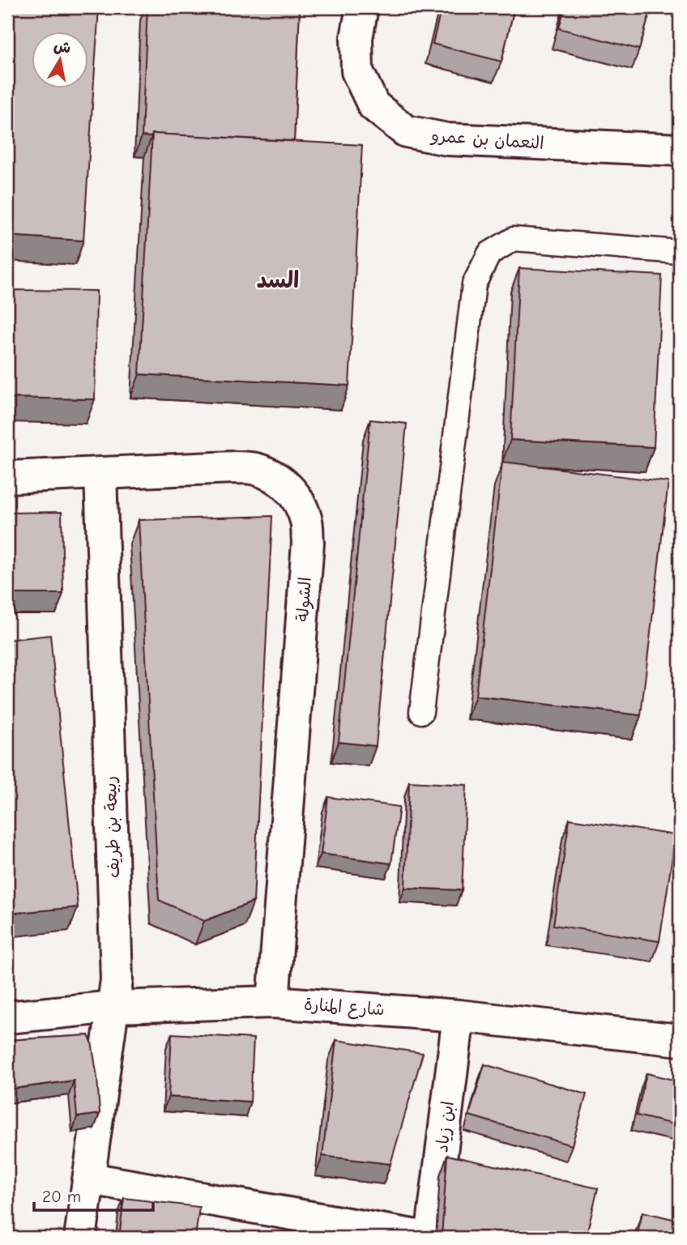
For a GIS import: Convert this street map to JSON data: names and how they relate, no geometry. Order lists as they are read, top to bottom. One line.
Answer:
{"streets":{"street":["النعمان بن عمرو","الشولة","ربيعة بن طريف","شارع المنارة","ابن زياد"]},"crossings":[["الشولة","ربيعة بن طريف"],["الشولة","شارع المنارة"],["ربيعة بن طريف","شارع المنارة"],["شارع المنارة","ابن زياد"]],"districts":["السد"],"scale_bar":"20 m","north":"top"}
